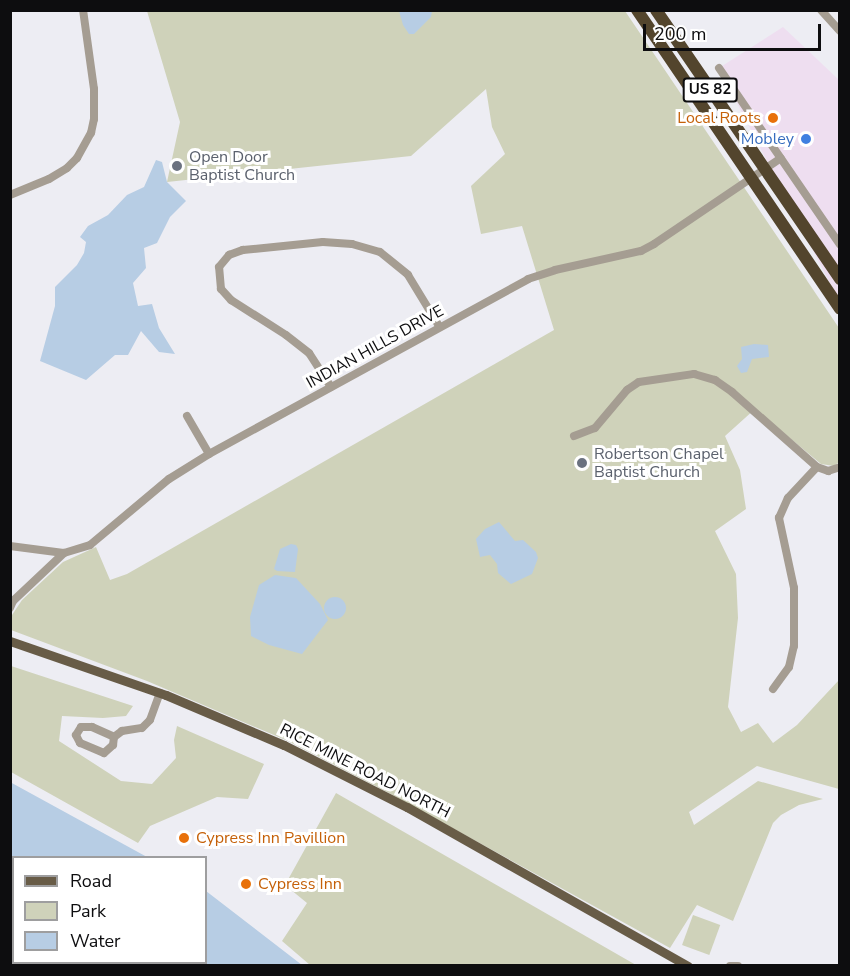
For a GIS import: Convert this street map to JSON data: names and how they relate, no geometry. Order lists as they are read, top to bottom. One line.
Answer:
{"streets":{"highway":["US 82"],"main road":["RICE MINE ROAD NORTH"],"street":["INDIAN HILLS DRIVE"]},"crossings":[["US 82","INDIAN HILLS DRIVE"]],"places":["Local Roots","Mobley","Open Door Baptist Church","Robertson Chapel Baptist Church","Cypress Inn Pavillion","Cypress Inn"],"legend":["Road","Park","Water"],"scale_bar":"200 m"}
